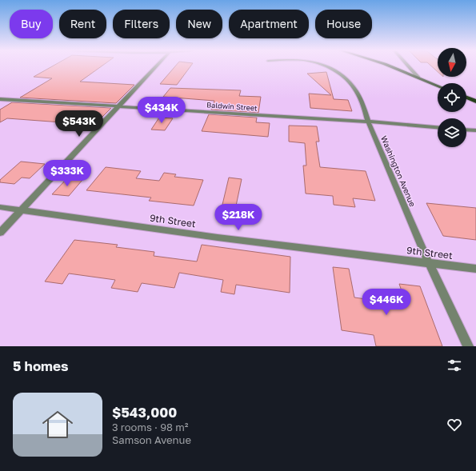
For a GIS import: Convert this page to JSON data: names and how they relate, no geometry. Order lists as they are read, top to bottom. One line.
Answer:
{"streets":{"street":["Baldwin Street","Washington Avenue","9th Street"]},"crossings":[["Baldwin Street","Washington Avenue"],["Washington Avenue","9th Street"]],"north":"bottom","page":{"chip":["Buy","Rent","Filters","New","Apartment","House"],"price":["$434K","$543K","$333K","$218K","$446K"],"heading":"5 homes","list":[{"name":"$543,000","note":"3 rooms · 98 m² · Samson Avenue"}]}}
